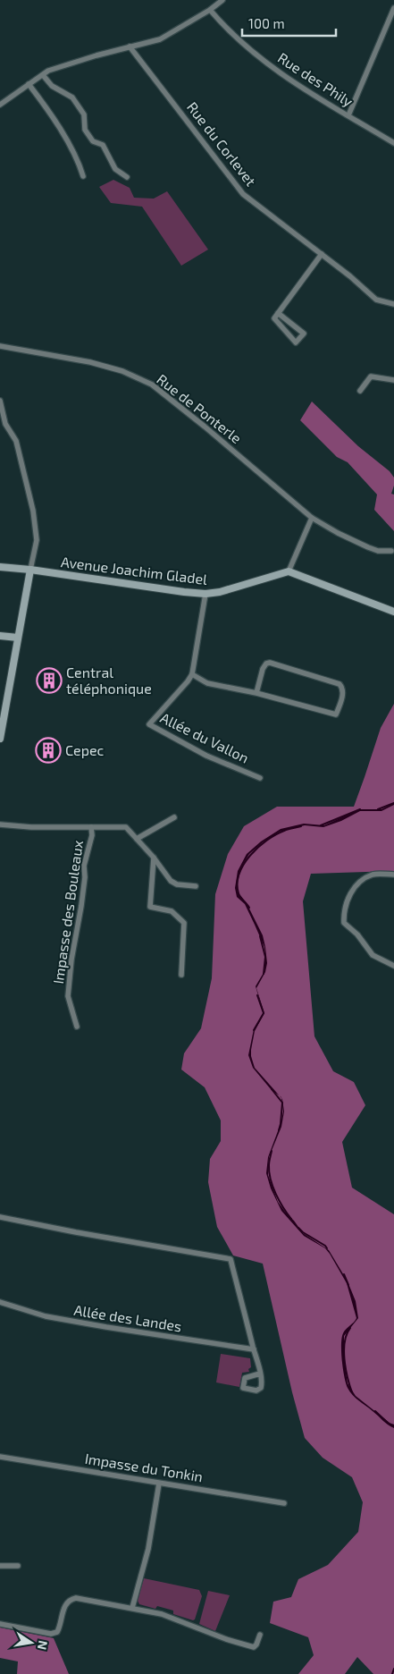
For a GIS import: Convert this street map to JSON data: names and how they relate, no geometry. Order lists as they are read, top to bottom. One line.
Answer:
{"streets":{"street":["Rue des Phily","Rue du Corlevet","Rue de Ponterle","Avenue Joachim Gladel","Allée du Vallon","Impasse des Bouleaux","Allée des Landes","Impasse du Tonkin"]},"crossings":[["Avenue Joachim Gladel","Allée du Vallon"]],"places":{"building":["Central téléphonique","Cepec"]},"scale_bar":"100 m","north":"right"}
